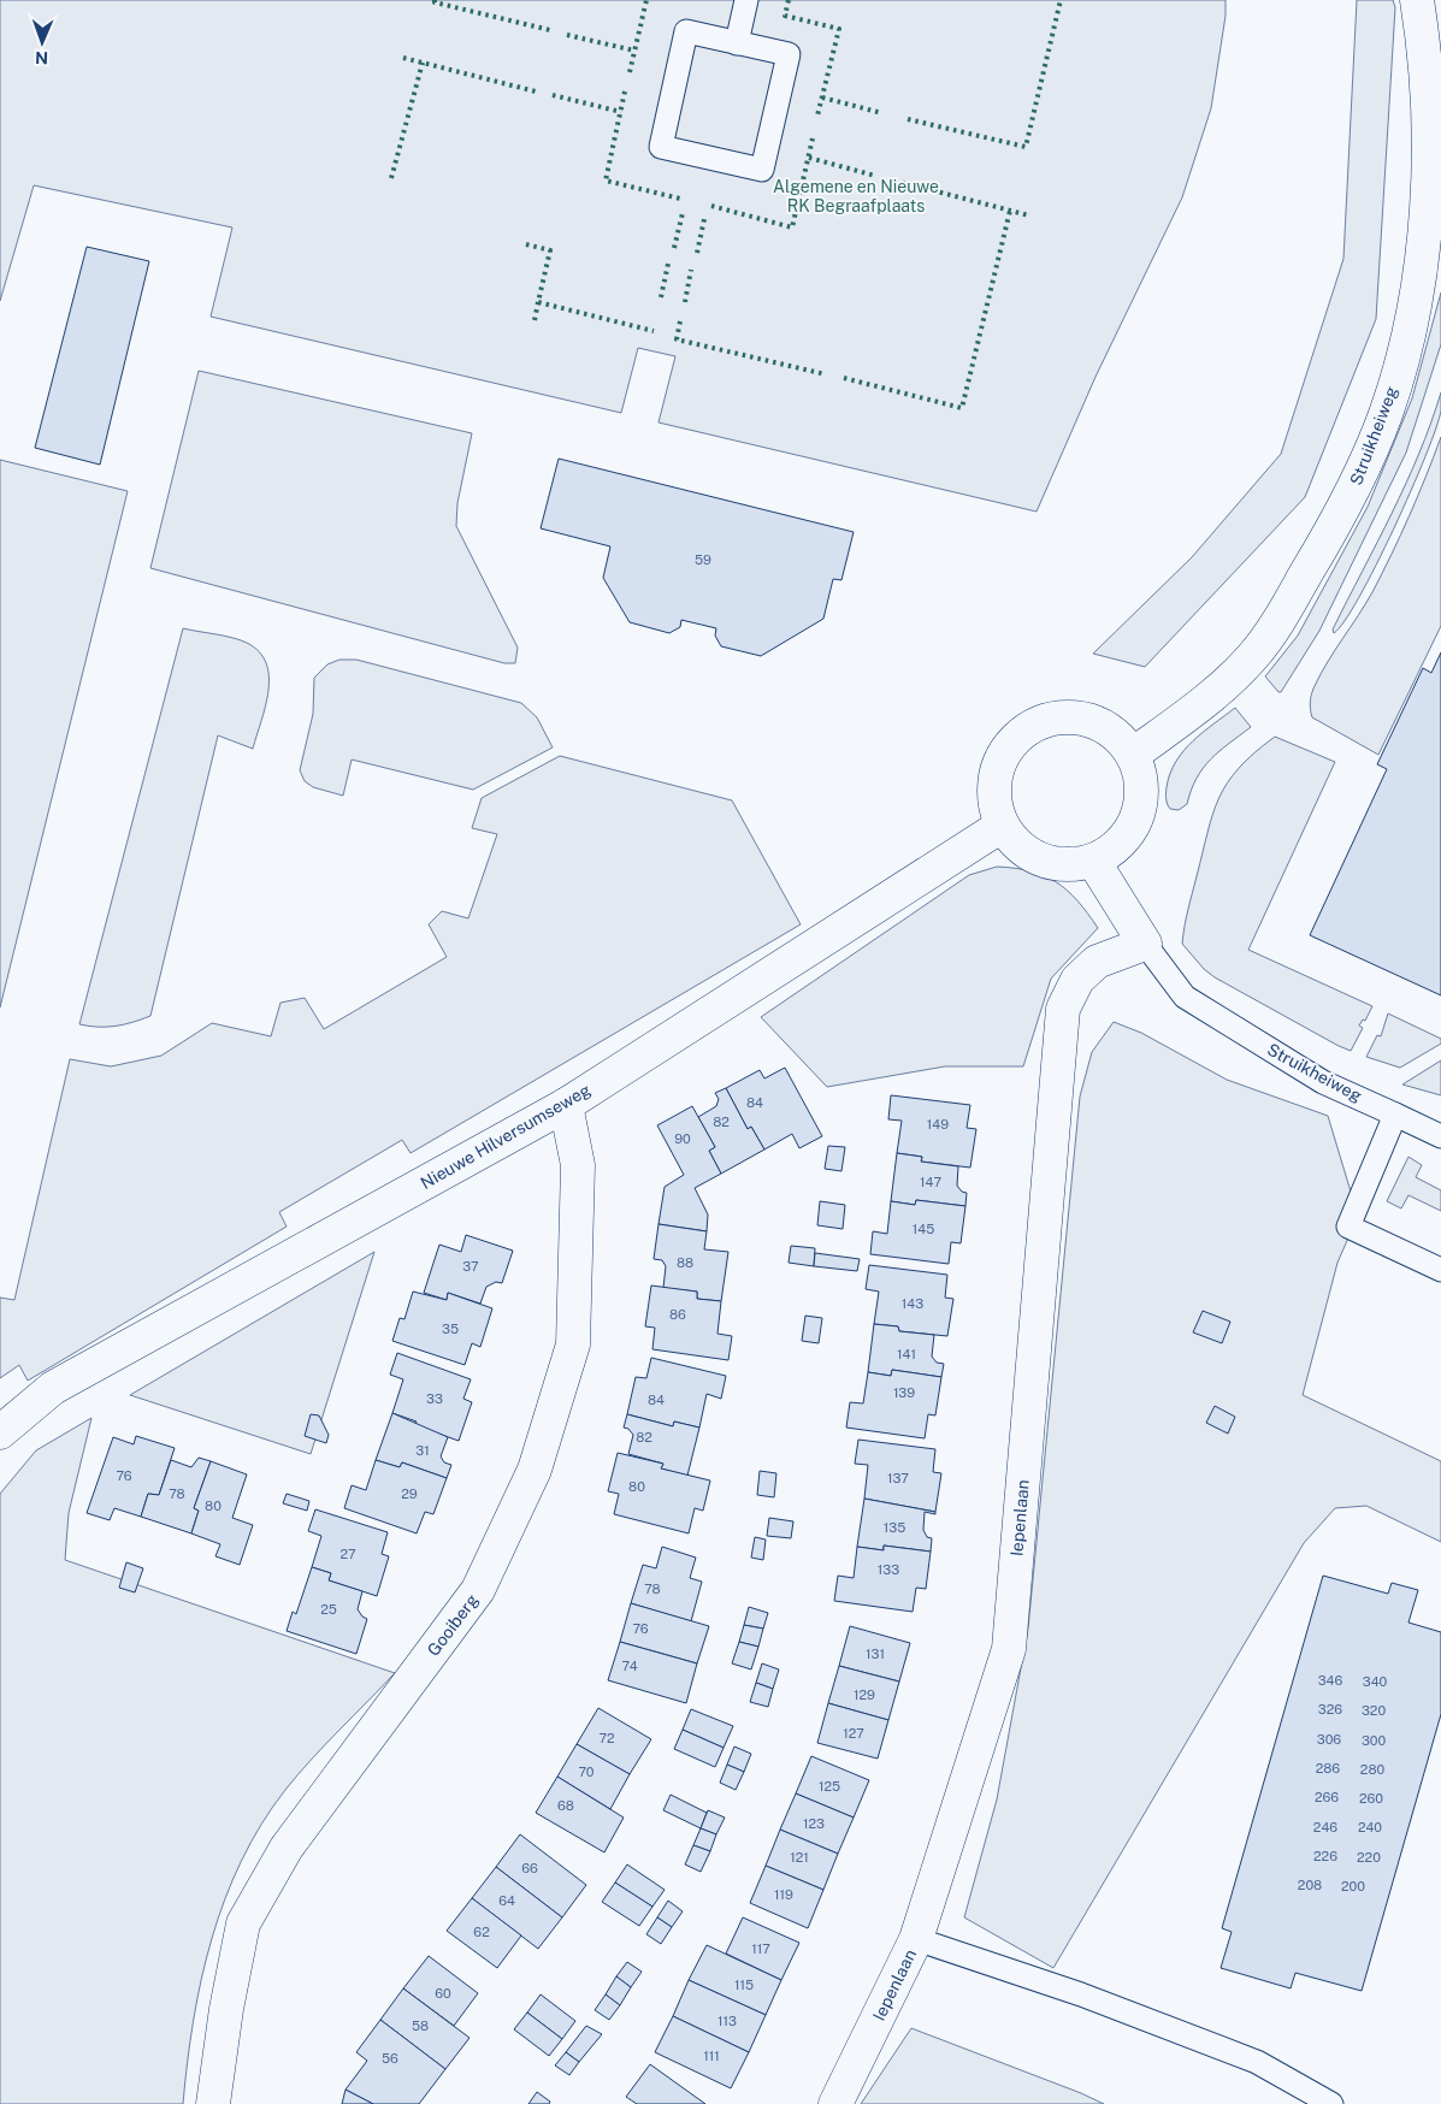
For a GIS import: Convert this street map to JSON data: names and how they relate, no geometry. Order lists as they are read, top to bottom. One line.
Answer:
{"streets":{"street":["Struikheiweg","Nieuwe Hilversumseweg","Iepenlaan","Gooiberg"]},"crossings":[["Struikheiweg","Nieuwe Hilversumseweg"],["Struikheiweg","Iepenlaan"],["Nieuwe Hilversumseweg","Gooiberg"]],"parks":["Algemene en Nieuwe RK Begraafplaats"],"house_numbers":["59","84","82","149","90","147","145","88","37","143","86","35","141","139","33","84","82","31","76","137","80","78","29","80","135","27","133","78","25","76","131","74","346","340","129","326","320","127","72","306","300","286","280","70","125","266","260","68","123","246","240","226","121","220","66","208","200","119","64","62","117","115","60","113","58","111","56"],"north":"bottom"}
